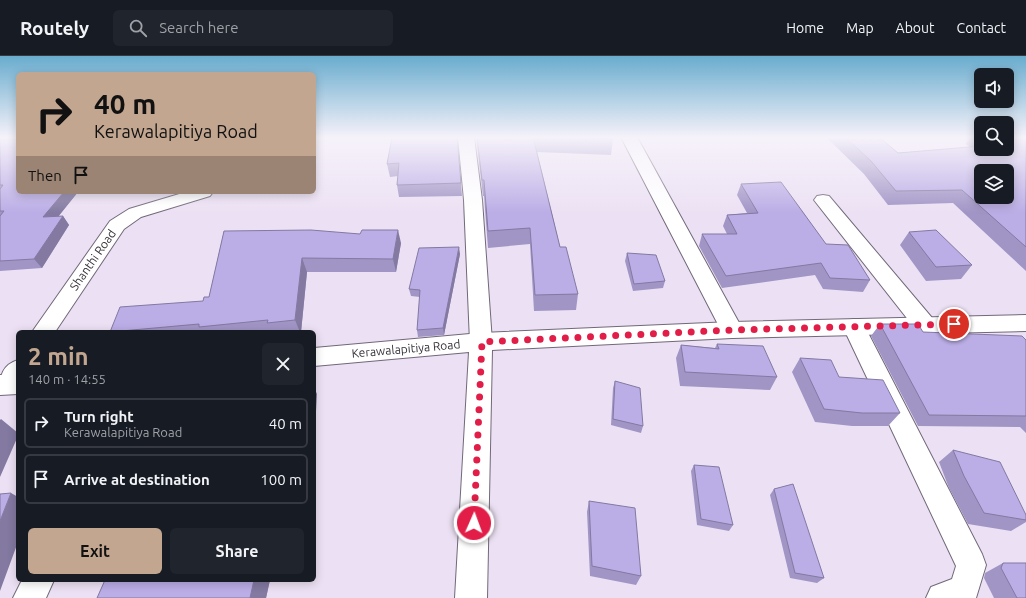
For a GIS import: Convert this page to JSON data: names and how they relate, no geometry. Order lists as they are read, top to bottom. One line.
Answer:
{"streets":{"street":["Shanthi Road","Kerawalapitiya Road"]},"page":{"header":"Routely","search":"Search here","nav":["Home","Map","About","Contact"],"turn":["40 m","Kerawalapitiya Road"],"then":"Then","heading":["2 min","140 m · 14:55"],"list":[{"name":"Turn right","note":"Kerawalapitiya Road","value":"40 m"},{"name":"Arrive at destination","value":"100 m"}],"buttons":["Exit","Share"]}}
